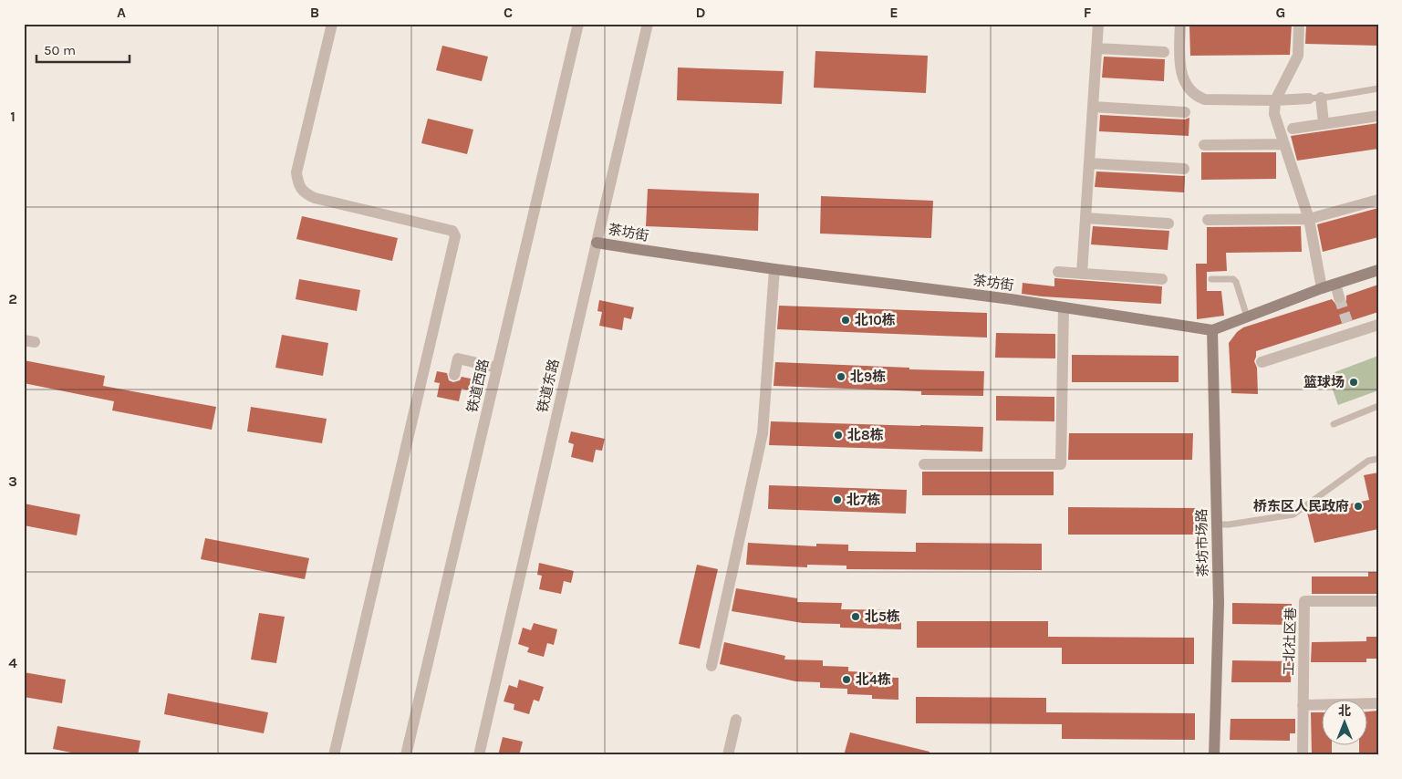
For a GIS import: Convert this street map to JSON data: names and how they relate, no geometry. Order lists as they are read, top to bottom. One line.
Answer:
{"streets":{"street":["茶坊街","铁道西路","铁道东路","茶坊市场路","工北社区巷"]},"crossings":[["茶坊街","铁道东路"],["茶坊街","茶坊市场路"]],"places":["北10栋","北9栋","篮球场","北8栋","北7栋","桥东区人民政府","北5栋","北4栋"],"scale_bar":"50 m","north":"top","grid":{"columns":["A","B","C","D","E","F","G"],"rows":["1","2","3","4"]}}
